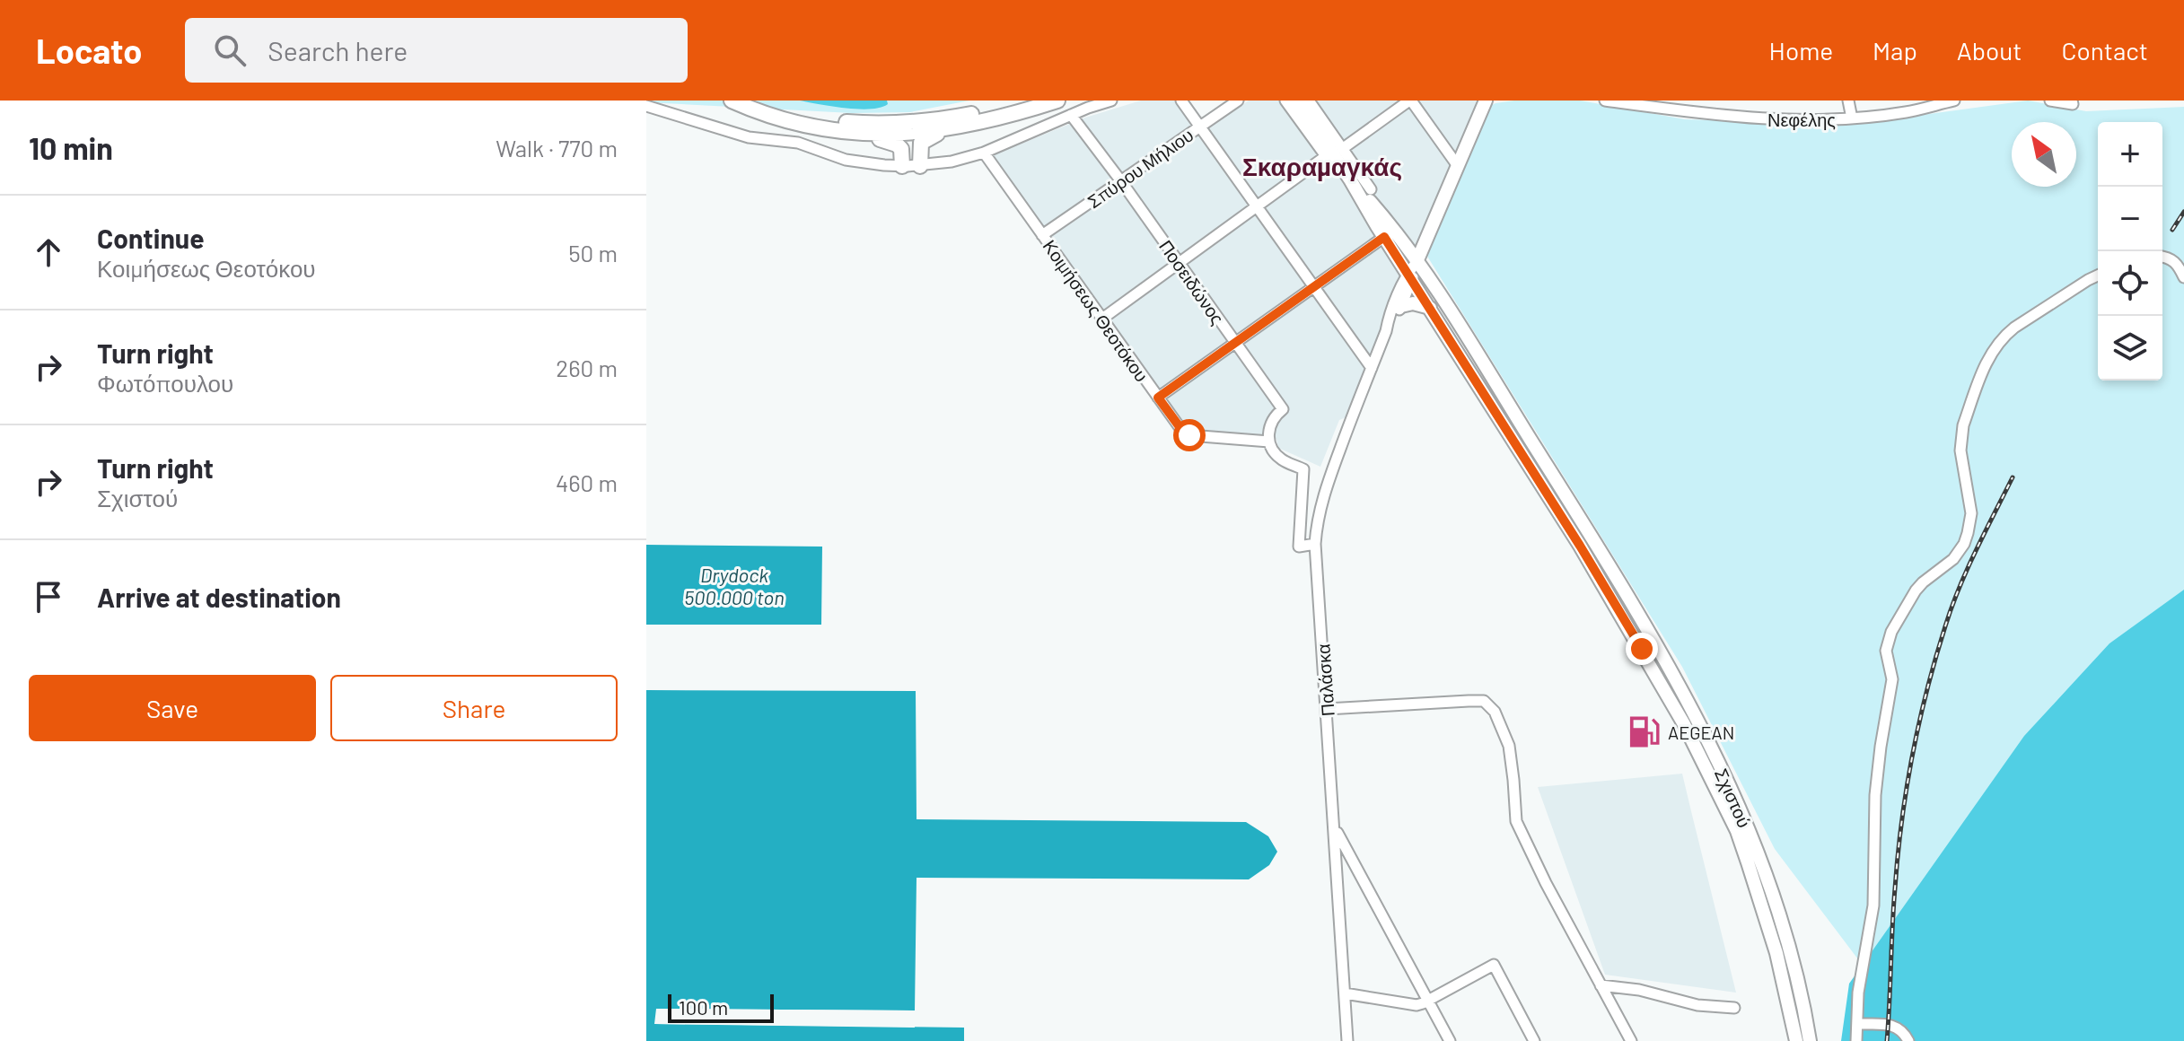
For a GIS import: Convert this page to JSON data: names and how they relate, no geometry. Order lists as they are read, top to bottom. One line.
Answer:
{"streets":{"main road":["Σχιστού"],"street":["Νεφέλης","Σπύρου Μήλιου","Ποσειδώνος","Κοιμήσεως Θεοτόκου","Παλάσκα"]},"crossings":[["Σπύρου Μήλιου","Ποσειδώνος"],["Σπύρου Μήλιου","Κοιμήσεως Θεοτόκου"],["Ποσειδώνος","Κοιμήσεως Θεοτόκου"],["Παλάσκα","Σχιστού"]],"districts":["Σκαραμαγκάς"],"water":["Drydock 500.000 ton"],"places":{"fuel station":["AEGEAN"]},"scale_bar":"100 m","north":"top left","page":{"header":"Locato","search":"Search here","nav":["Home","Map","About","Contact"],"heading":["10 min","Walk · 770 m"],"map_buttons":["+","−"],"list":[["Continue","Κοιμήσεως Θεοτόκου","50 m"],["Turn right","Φωτόπουλου","260 m"],["Turn right","Σχιστού","460 m"],"Arrive at destination"],"buttons":["Save","Share"],"scale":"100 m"}}
